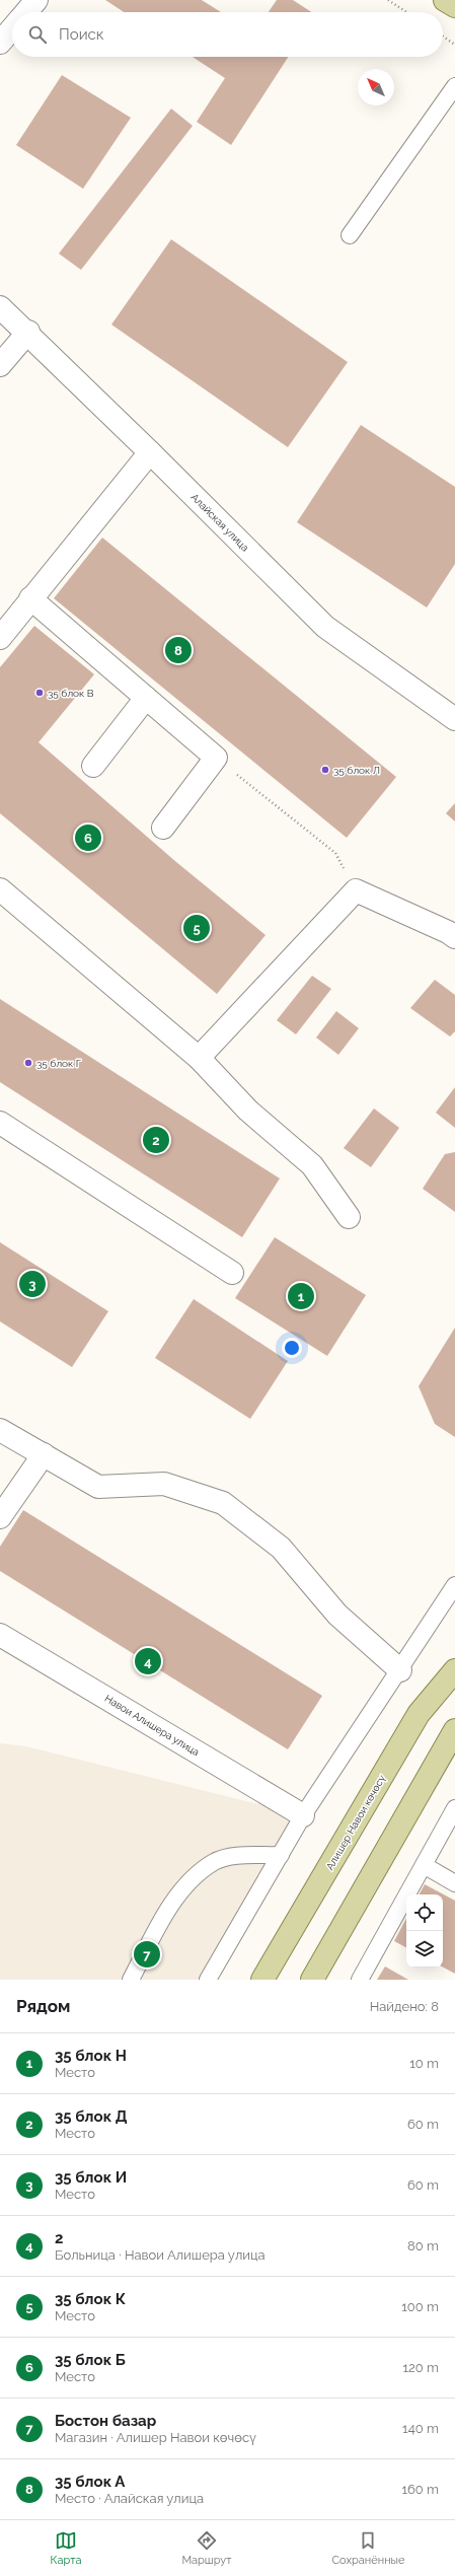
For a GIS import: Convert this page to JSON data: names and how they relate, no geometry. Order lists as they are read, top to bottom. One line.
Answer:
{"streets":{"main road":["Алишер Навои көчөсү"],"street":["Алайская улица","Навои Алишера улица"]},"places":["35 блок В","35 блок Л","35 блок Г"],"north":"top left","page":{"search":"Поиск","pins":["8","6","5","2","3","1","4","7"],"heading":["Рядом","Найдено: 8"],"list":[{"mark":"1","name":"35 блок Н","note":"Место","value":"10 m"},{"mark":"2","name":"35 блок Д","note":"Место","value":"60 m"},{"mark":"3","name":"35 блок И","note":"Место","value":"60 m"},{"mark":"4","name":"2","note":"Больница · Навои Алишера улица","value":"80 m"},{"mark":"5","name":"35 блок К","note":"Место","value":"100 m"},{"mark":"6","name":"35 блок Б","note":"Место","value":"120 m"},{"mark":"7","name":"Бостон базар","note":"Магазин · Алишер Навои көчөсү","value":"140 m"},{"mark":"8","name":"35 блок А","note":"Место · Алайская улица","value":"160 m"}],"nav":["Карта","Маршрут","Сохранённые"]}}
